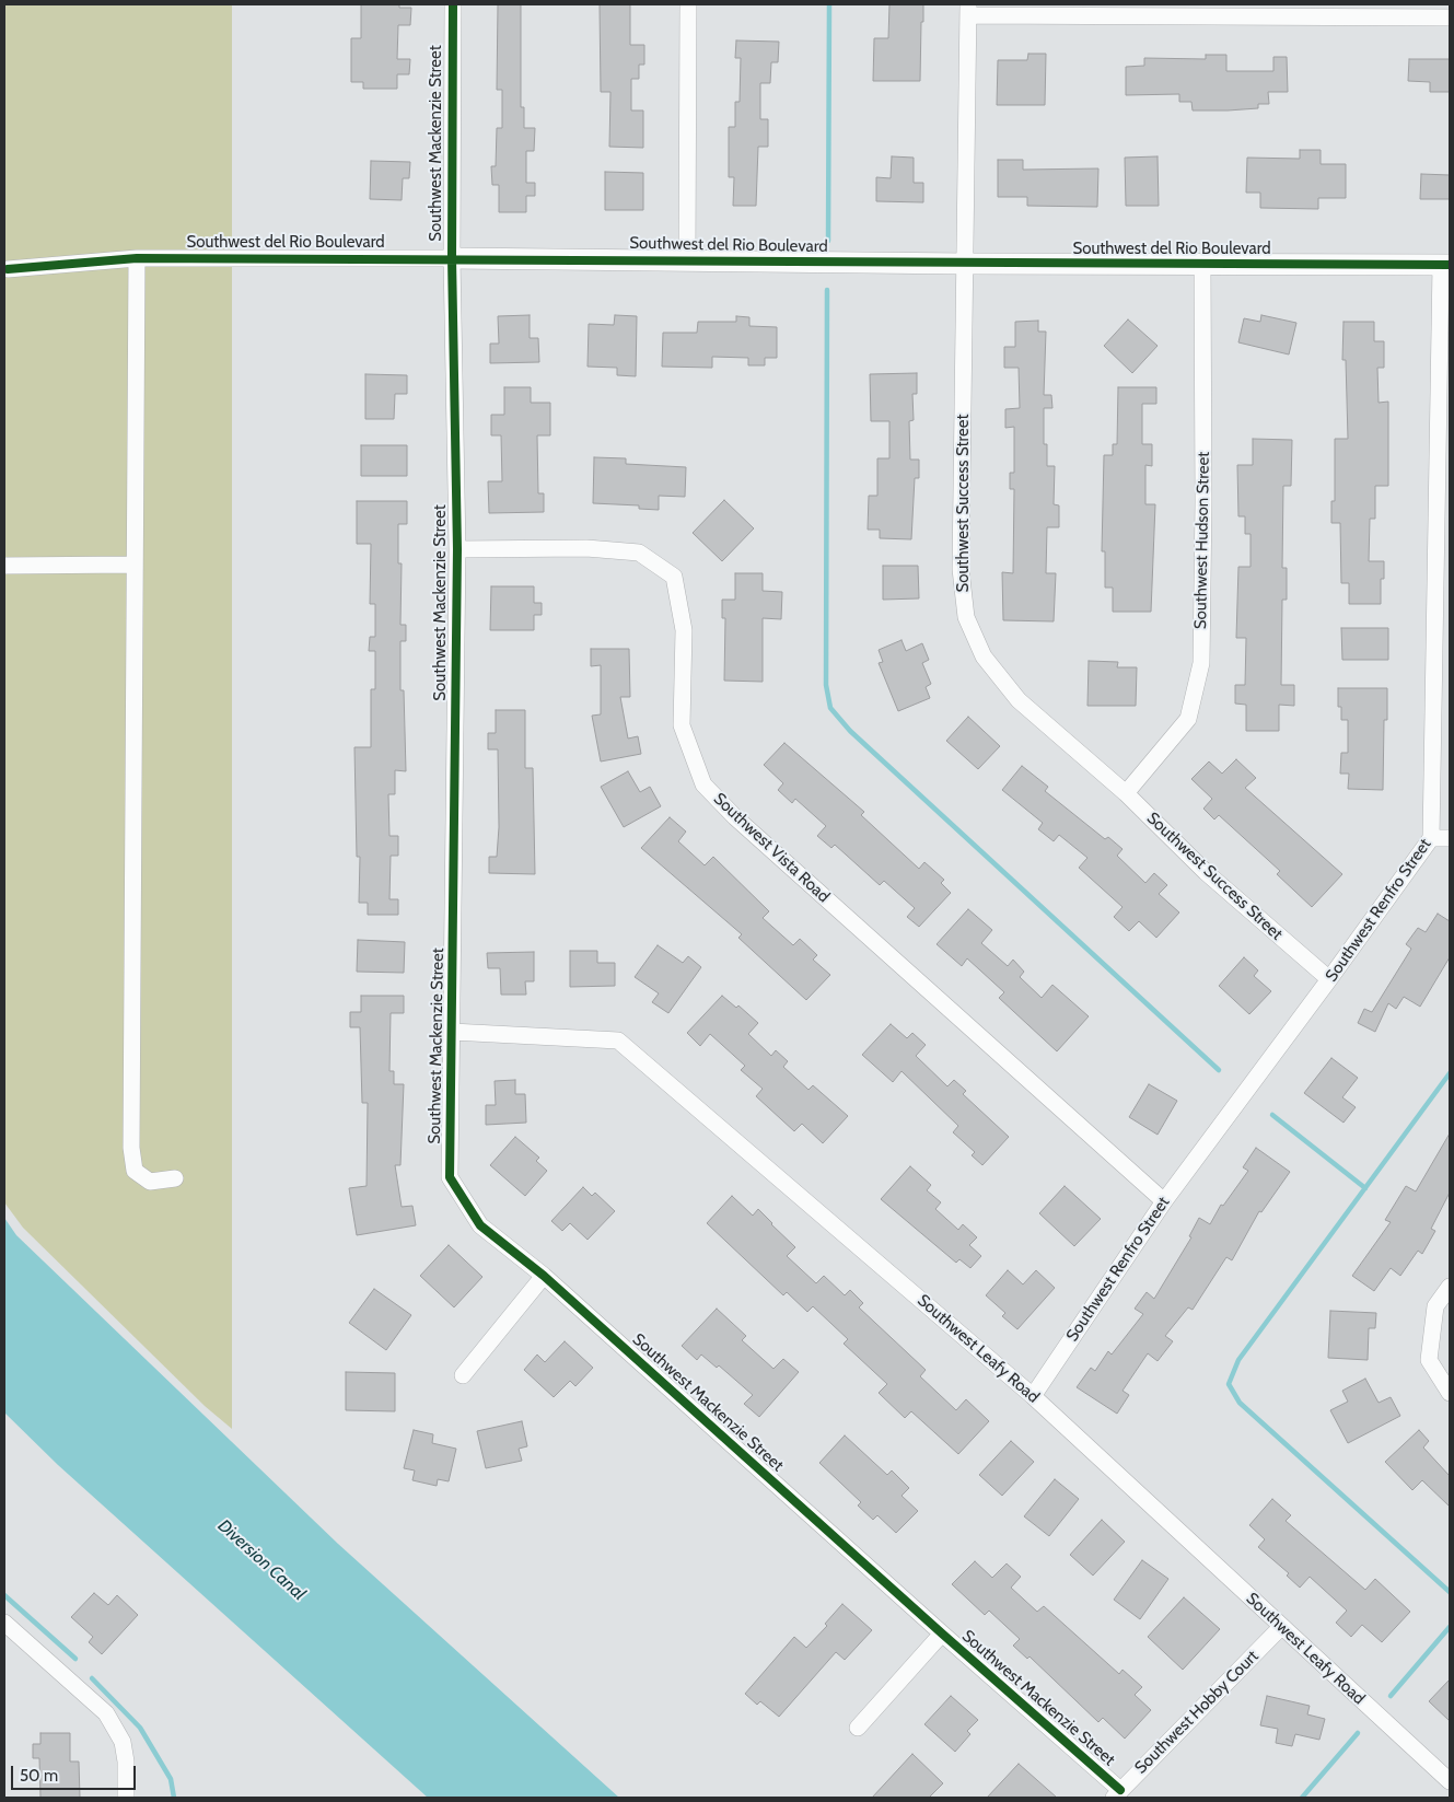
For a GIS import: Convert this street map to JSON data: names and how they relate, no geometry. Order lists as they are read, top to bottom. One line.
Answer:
{"streets":{"street":["Southwest Mackenzie Street","Southwest del Rio Boulevard","Southwest Success Street","Southwest Hudson Street","Southwest Vista Road","Southwest Renfro Street","Southwest Leafy Road","Southwest Hobby Court"]},"crossings":[["Southwest Mackenzie Street","Southwest del Rio Boulevard"],["Southwest Mackenzie Street","Southwest Vista Road"],["Southwest Mackenzie Street","Southwest Leafy Road"],["Southwest Mackenzie Street","Southwest Hobby Court"],["Southwest del Rio Boulevard","Southwest Success Street"],["Southwest del Rio Boulevard","Southwest Hudson Street"],["Southwest del Rio Boulevard","Southwest Renfro Street"],["Southwest Success Street","Southwest Hudson Street"],["Southwest Success Street","Southwest Renfro Street"],["Southwest Vista Road","Southwest Renfro Street"],["Southwest Renfro Street","Southwest Leafy Road"],["Southwest Leafy Road","Southwest Hobby Court"]],"water":["Diversion Canal"],"scale_bar":"50 m"}
